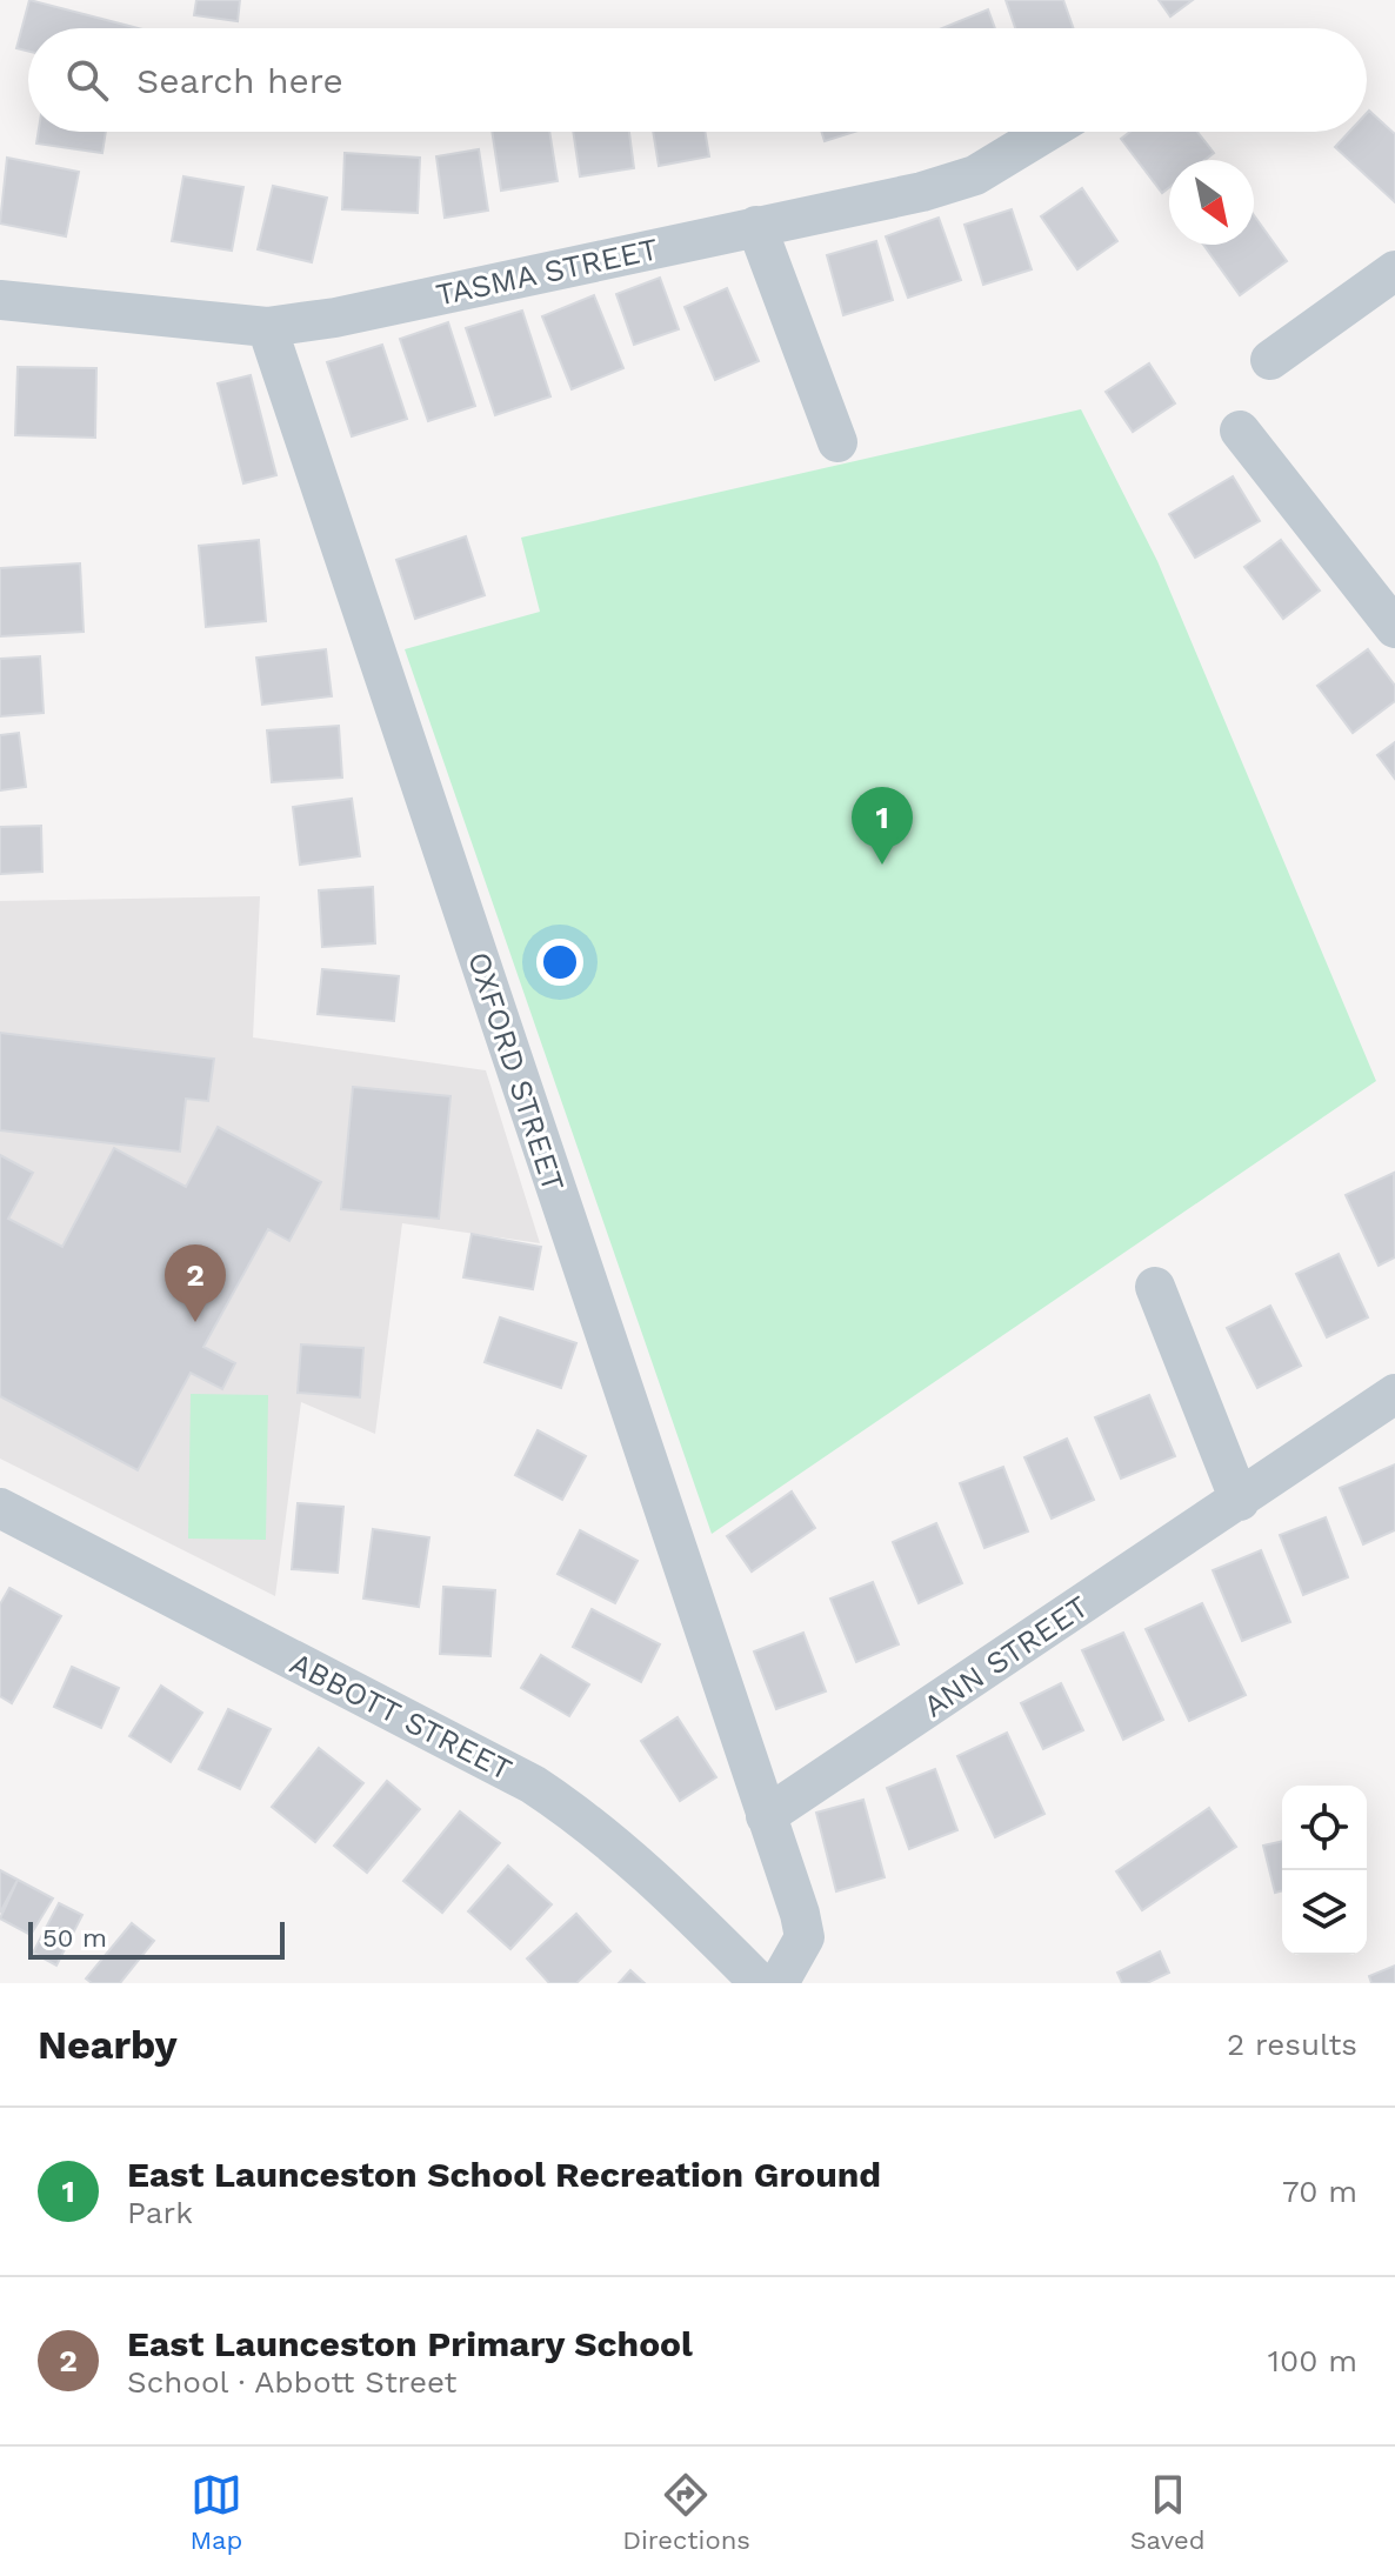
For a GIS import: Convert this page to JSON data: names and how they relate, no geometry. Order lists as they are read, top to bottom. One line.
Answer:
{"streets":{"street":["TASMA STREET","OXFORD STREET","ANN STREET","ABBOTT STREET"]},"crossings":[["TASMA STREET","OXFORD STREET"],["OXFORD STREET","ANN STREET"]],"scale_bar":"50 m","north":"bottom right","page":{"search":"Search here","pins":["1","2"],"scale":"50 m","heading":["Nearby","2 results"],"list":[{"mark":"1","name":"East Launceston School Recreation Ground","note":"Park","value":"70 m"},{"mark":"2","name":"East Launceston Primary School","note":"School · Abbott Street","value":"100 m"}],"nav":["Map","Directions","Saved"]}}
